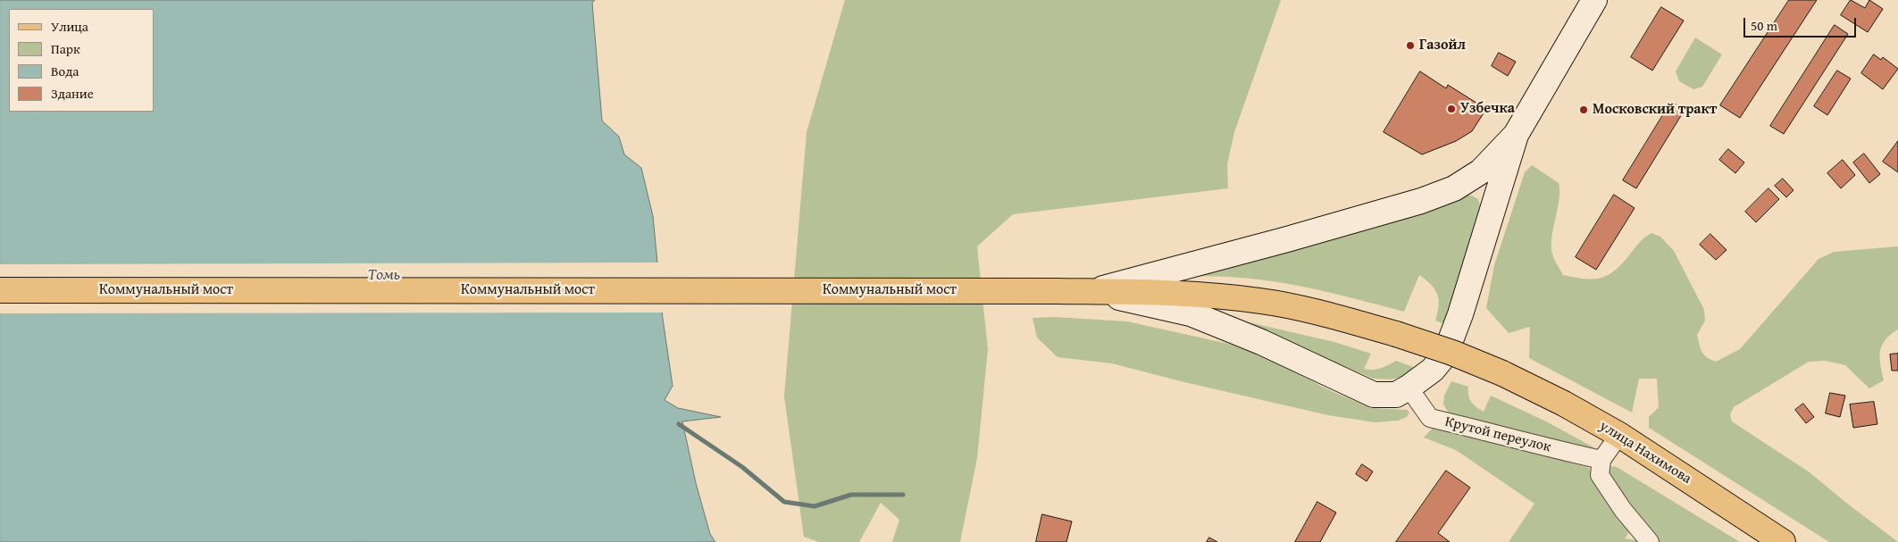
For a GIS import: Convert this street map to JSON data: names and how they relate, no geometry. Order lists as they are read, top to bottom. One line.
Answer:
{"streets":{"main road":["Коммунальный мост","улица Нахимова"],"street":["Крутой переулок"]},"crossings":[["Коммунальный мост","улица Нахимова"]],"water":["Томь"],"places":["Газойл","Узбечка","Московский тракт"],"legend":["Улица","Парк","Вода","Здание"],"scale_bar":"50 m"}
